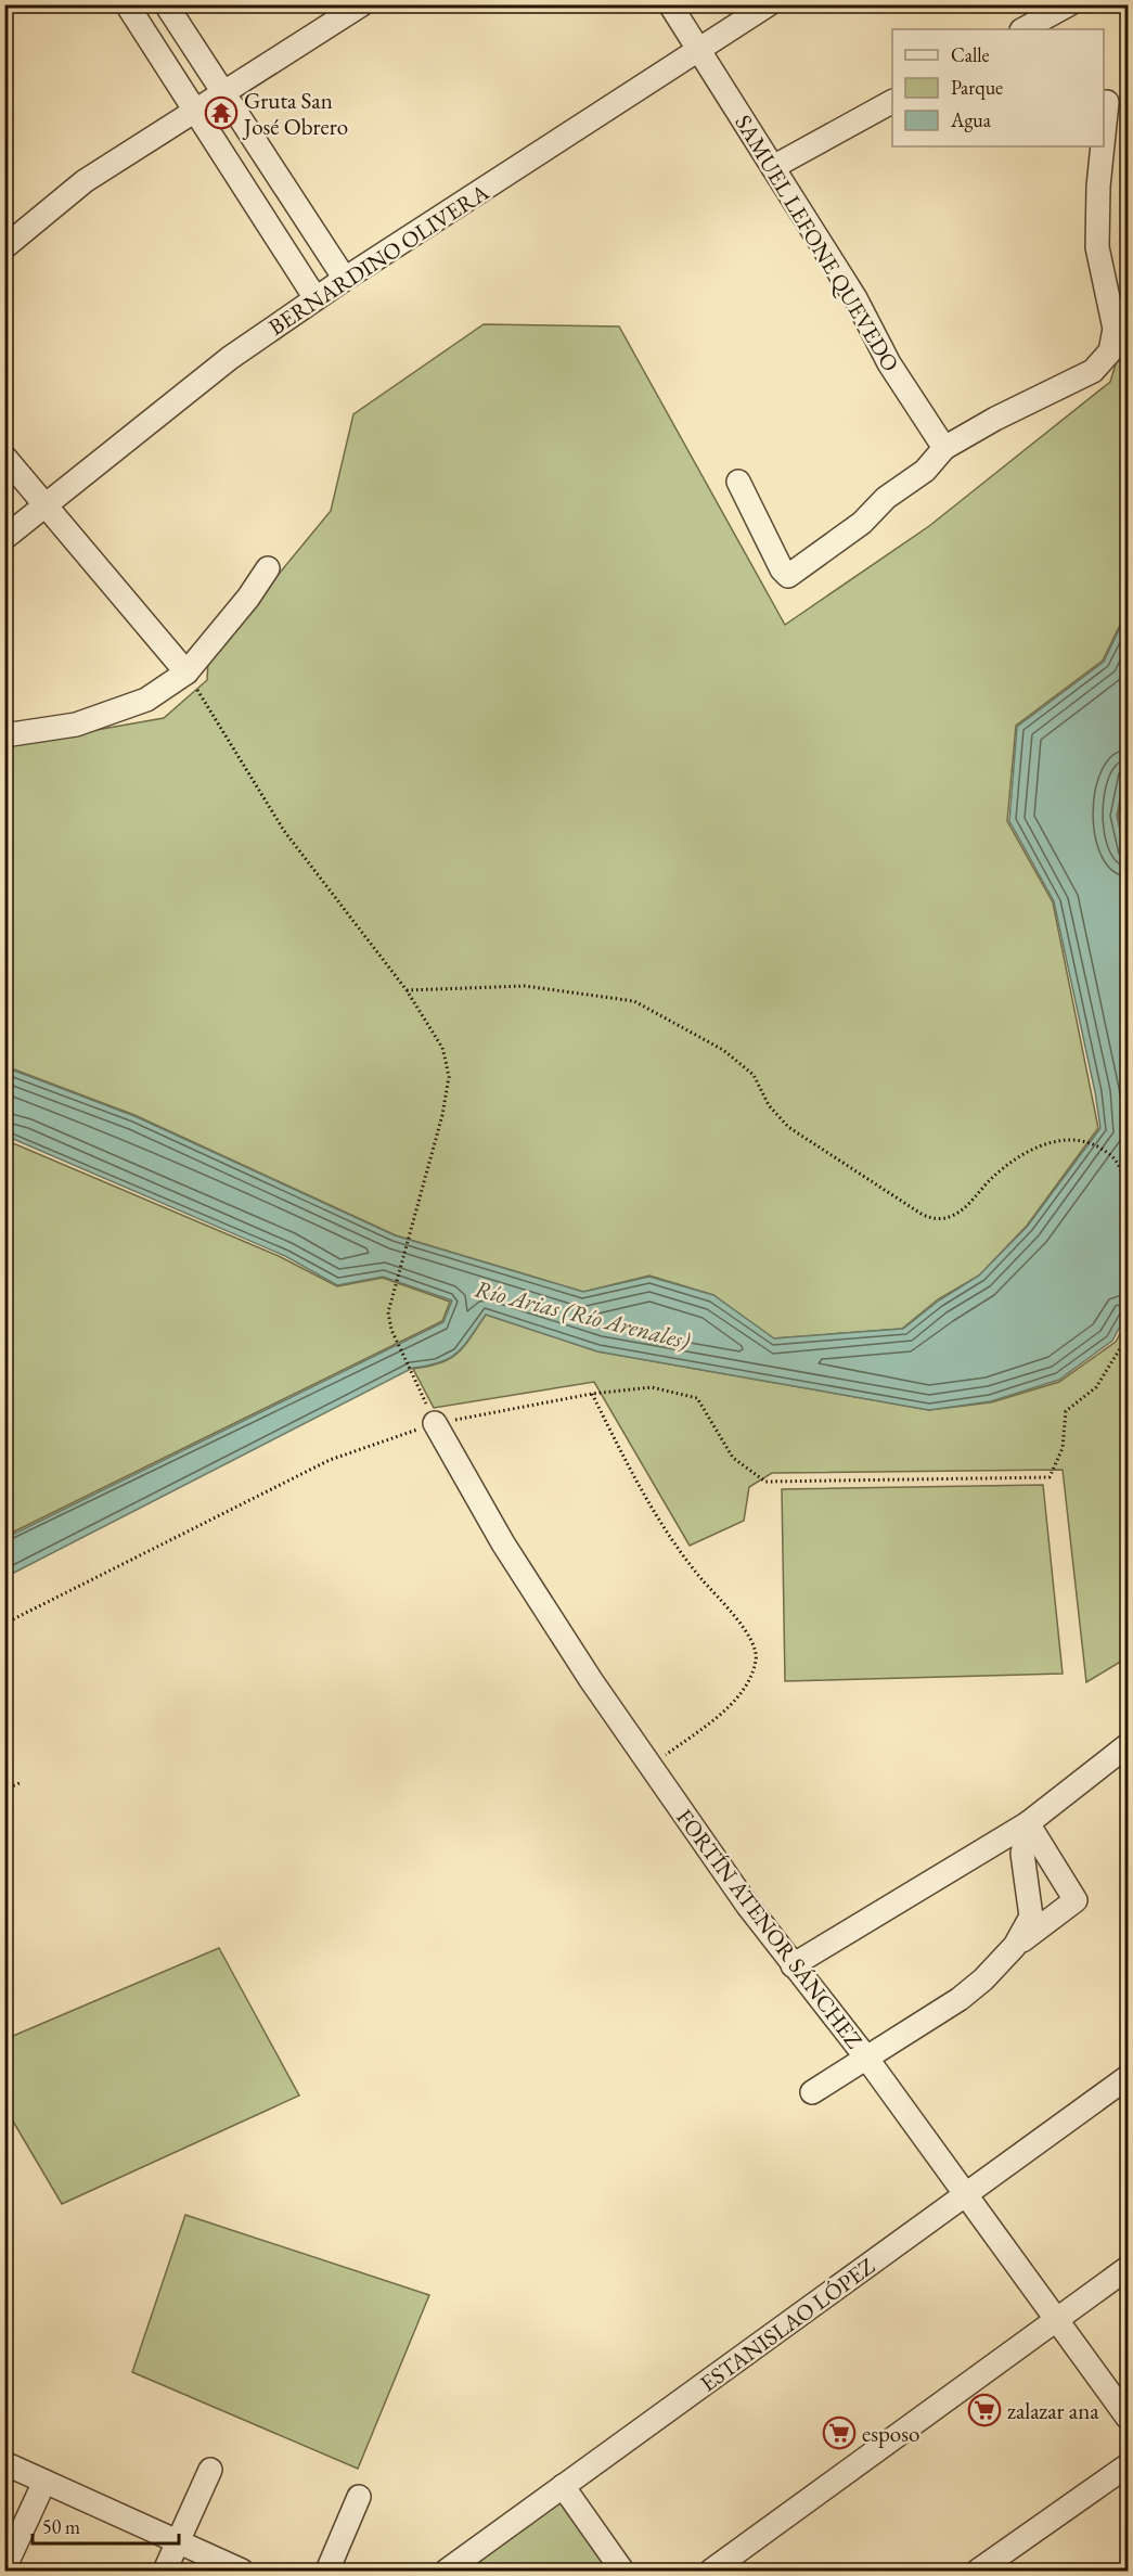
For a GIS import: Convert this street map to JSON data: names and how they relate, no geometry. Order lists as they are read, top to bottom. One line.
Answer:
{"streets":{"street":["SAMUEL LEFONE QUEVEDO","BERNARDINO OLIVERA","FORTÍN ATENOR SÁNCHEZ","ESTANISLAO LÓPEZ"]},"crossings":[["SAMUEL LEFONE QUEVEDO","BERNARDINO OLIVERA"],["FORTÍN ATENOR SÁNCHEZ","ESTANISLAO LÓPEZ"]],"water":["Río Arias (Río Arenales)"],"places":{"temple":["Gruta San José Obrero"],"supermarket":["zalazar ana","esposo"]},"legend":["Calle","Parque","Agua"],"scale_bar":"50 m"}
